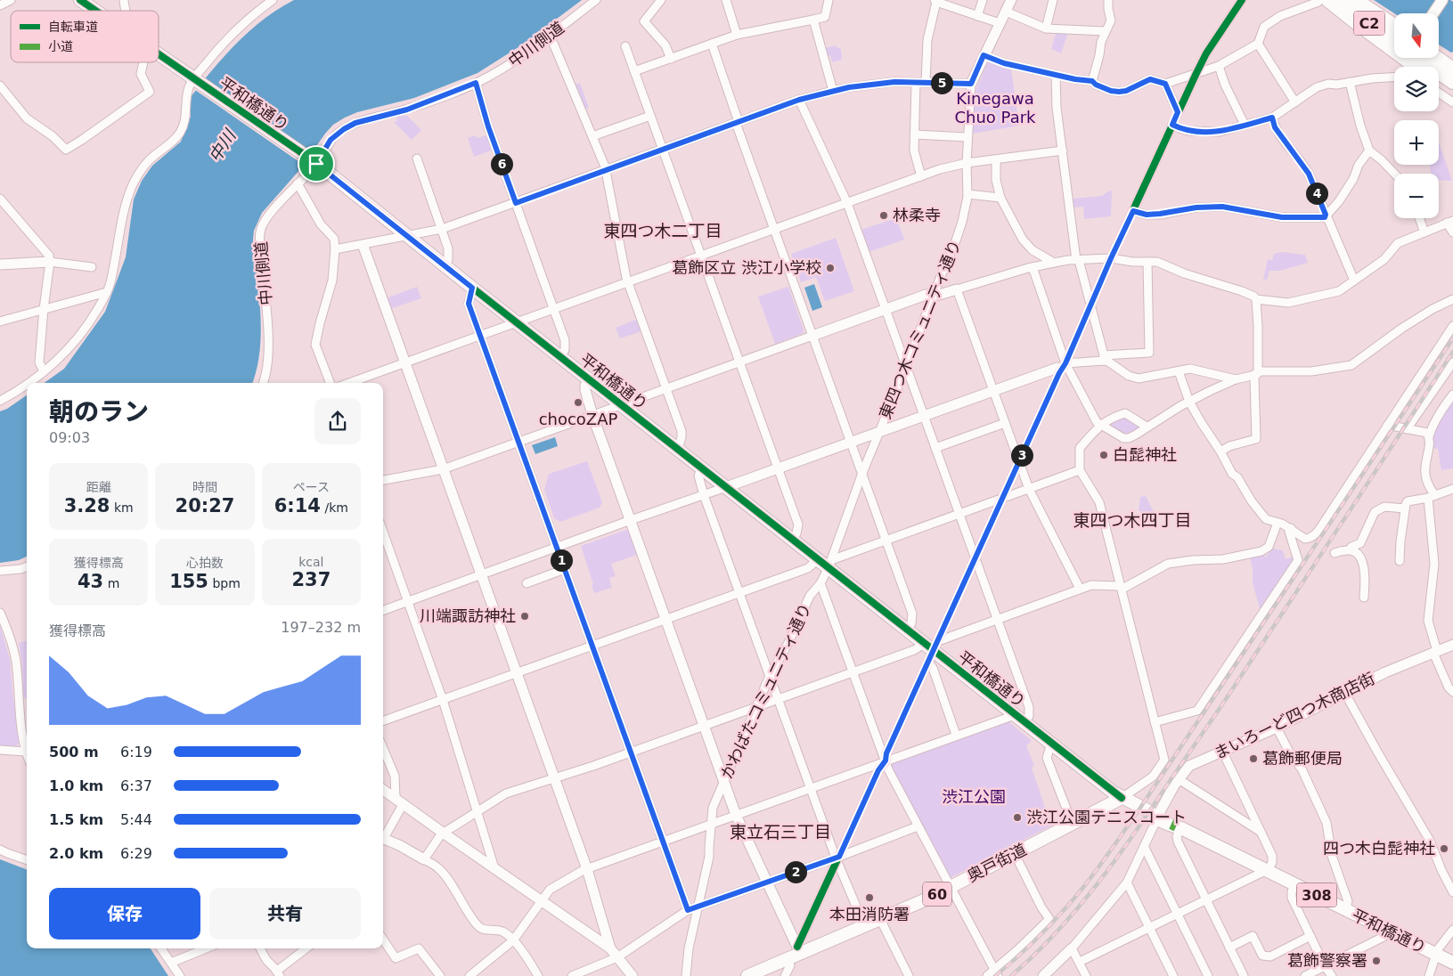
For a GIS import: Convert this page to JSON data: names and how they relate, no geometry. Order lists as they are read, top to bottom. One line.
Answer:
{"streets":{"highway":["C2"],"main road":["平和橋通り","奥戸街道","60","308"],"street":["中川側道","東四つ木コミュニティ通り","かわばたコミュニティ通り","まいろーど四つ木商店街"]},"crossings":[["中川側道","平和橋通り"],["平和橋通り","東四つ木コミュニティ通り"],["平和橋通り","かわばたコミュニティ通り"],["平和橋通り","まいろーど四つ木商店街"],["平和橋通り","奥戸街道"],["東四つ木コミュニティ通り","かわばたコミュニティ通り"]],"districts":["東四つ木二丁目","東四つ木四丁目","東立石三丁目"],"water":["中川"],"parks":["Kinegawa Chuo Park","渋江公園"],"places":["林柔寺","葛飾区立 渋江小学校","chocoZAP","白髭神社","川端諏訪神社","葛飾郵便局","渋江公園テニスコート","四つ木白髭神社","本田消防署","葛飾警察署"],"legend":["自転車道","小道"],"north":"bottom","page":{"map_buttons":["+","−"],"pins":["5","6","4","3","1","2"],"heading":["朝のラン","09:03"],"stats":[["距離","3.28 km"],["時間","20:27"],["ペース","6:14 /km"],["獲得標高","43 m"],["心拍数","155 bpm"],["kcal","237"]],"chart":["獲得標高","197–232 m"],"list":[{"name":"500 m","note":"6:19"},{"name":"1.0 km","note":"6:37"},{"name":"1.5 km","note":"5:44"},{"name":"2.0 km","note":"6:29"}],"buttons":["保存","共有"]}}
